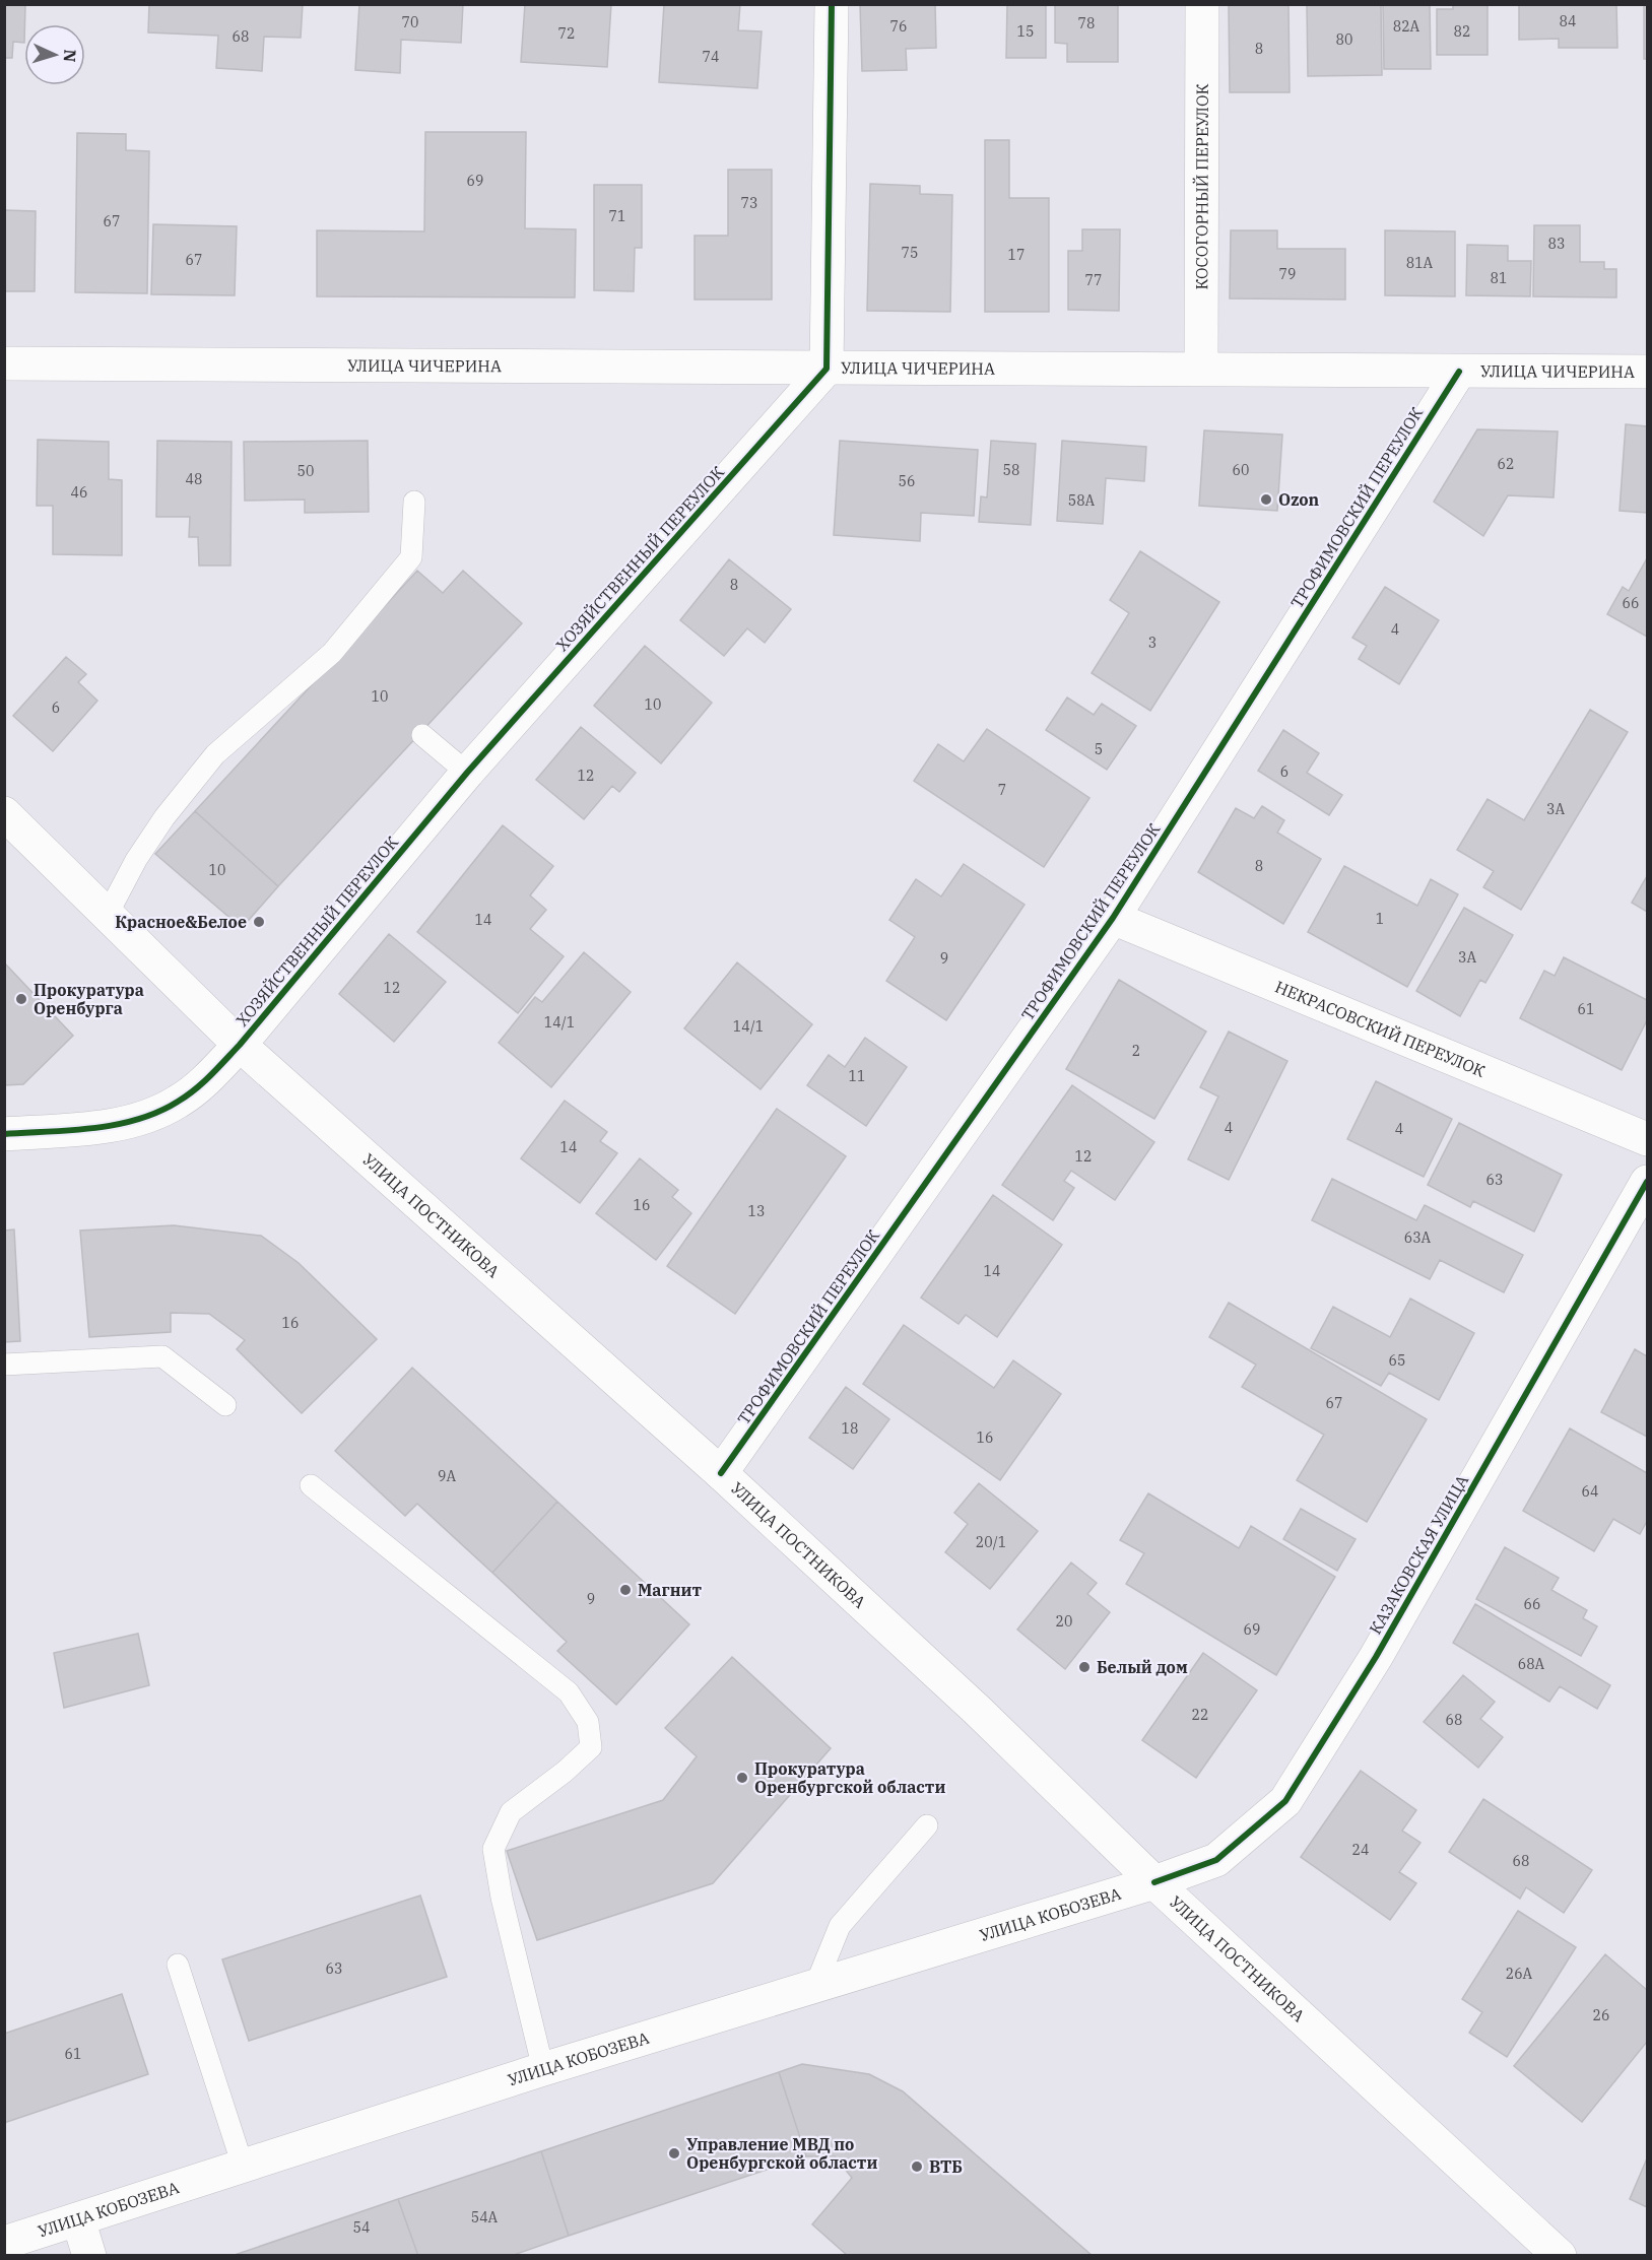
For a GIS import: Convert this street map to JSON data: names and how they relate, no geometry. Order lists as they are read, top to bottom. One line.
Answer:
{"streets":{"main road":["КОСОГОРНЫЙ ПЕРЕУЛОК","УЛИЦА ЧИЧЕРИНА","ТРОФИМОВСКИЙ ПЕРЕУЛОК","ХОЗЯЙСТВЕННЫЙ ПЕРЕУЛОК","НЕКРАСОВСКИЙ ПЕРЕУЛОК","УЛИЦА ПОСТНИКОВА","КАЗАКОВСКАЯ УЛИЦА","УЛИЦА КОБОЗЕВА"]},"crossings":[["КОСОГОРНЫЙ ПЕРЕУЛОК","УЛИЦА ЧИЧЕРИНА"],["УЛИЦА ЧИЧЕРИНА","ТРОФИМОВСКИЙ ПЕРЕУЛОК"],["УЛИЦА ЧИЧЕРИНА","ХОЗЯЙСТВЕННЫЙ ПЕРЕУЛОК"],["ТРОФИМОВСКИЙ ПЕРЕУЛОК","НЕКРАСОВСКИЙ ПЕРЕУЛОК"],["ТРОФИМОВСКИЙ ПЕРЕУЛОК","УЛИЦА ПОСТНИКОВА"],["ХОЗЯЙСТВЕННЫЙ ПЕРЕУЛОК","УЛИЦА ПОСТНИКОВА"],["УЛИЦА ПОСТНИКОВА","КАЗАКОВСКАЯ УЛИЦА"],["УЛИЦА ПОСТНИКОВА","УЛИЦА КОБОЗЕВА"],["КАЗАКОВСКАЯ УЛИЦА","УЛИЦА КОБОЗЕВА"]],"places":["Ozon","Красное&Белое","Прокуратура Оренбурга","Магнит","Белый дом","Прокуратура Оренбургской области","Управление МВД по Оренбургской области","ВТБ"],"house_numbers":["84","70","78","76","82А","15","82","72","68","80","8","74","69","73","71","67","83","75","17","67","81А","79","81","77","62","58","60","50","48","56","46","58А","8","66","4","3","10","10","6","5","6","12","7","3А","8","10","1","14","3А","9","12","61","14/1","14/1","2","11","4","4","14","12","63","16","13","63А","14","16","65","67","18","16","9А","64","20/1","9","66","20","69","68А","22","68","24","68","63","26А","26","61","54А","54"],"north":"right"}
